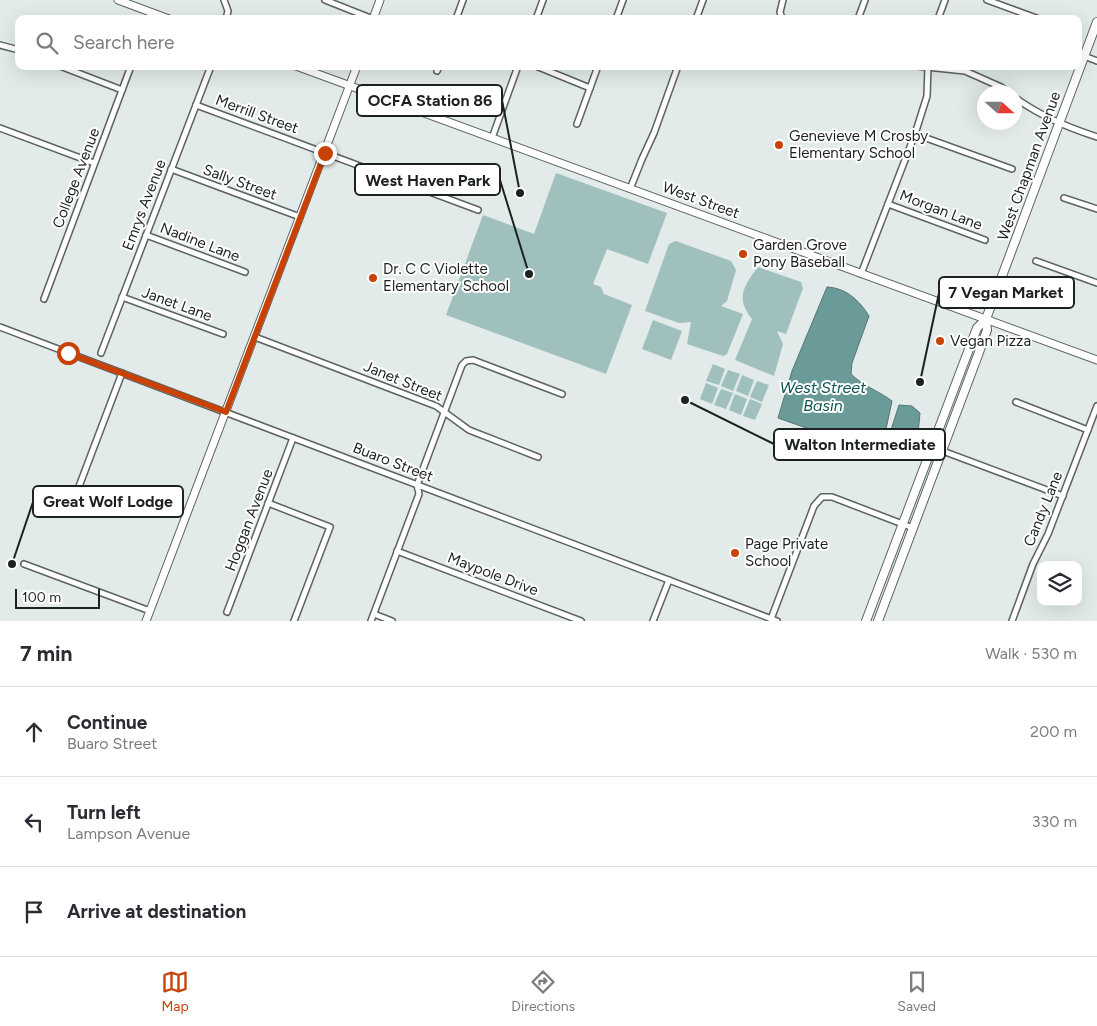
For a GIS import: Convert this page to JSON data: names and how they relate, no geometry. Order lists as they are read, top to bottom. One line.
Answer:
{"streets":{"main road":["West Chapman Avenue","West Street"],"street":["Merrill Street","College Avenue","Sally Street","Emrys Avenue","Morgan Lane","Nadine Lane","Janet Lane","Janet Street","Buaro Street","Candy Lane","Hoggan Avenue","Maypole Drive"]},"crossings":[["Merrill Street","Emrys Avenue"],["West Chapman Avenue","West Street"],["Sally Street","Emrys Avenue"],["Emrys Avenue","Nadine Lane"],["Emrys Avenue","Janet Lane"],["Buaro Street","Hoggan Avenue"]],"water":["West Street Basin"],"places":["Genevieve M Crosby Elementary School","OCFA Station 86","Garden Grove Pony Baseball","West Haven Park","Dr. C C Violette Elementary School","Vegan Pizza","7 Vegan Market","Walton Intermediate","Page Private School","Great Wolf Lodge"],"scale_bar":"100 m","north":"right","page":{"search":"Search here","scale":"100 m","heading":["7 min","Walk · 530 m"],"list":[["Continue","Buaro Street","200 m"],["Turn left","Lampson Avenue","330 m"],"Arrive at destination"],"nav":["Map","Directions","Saved"]}}
